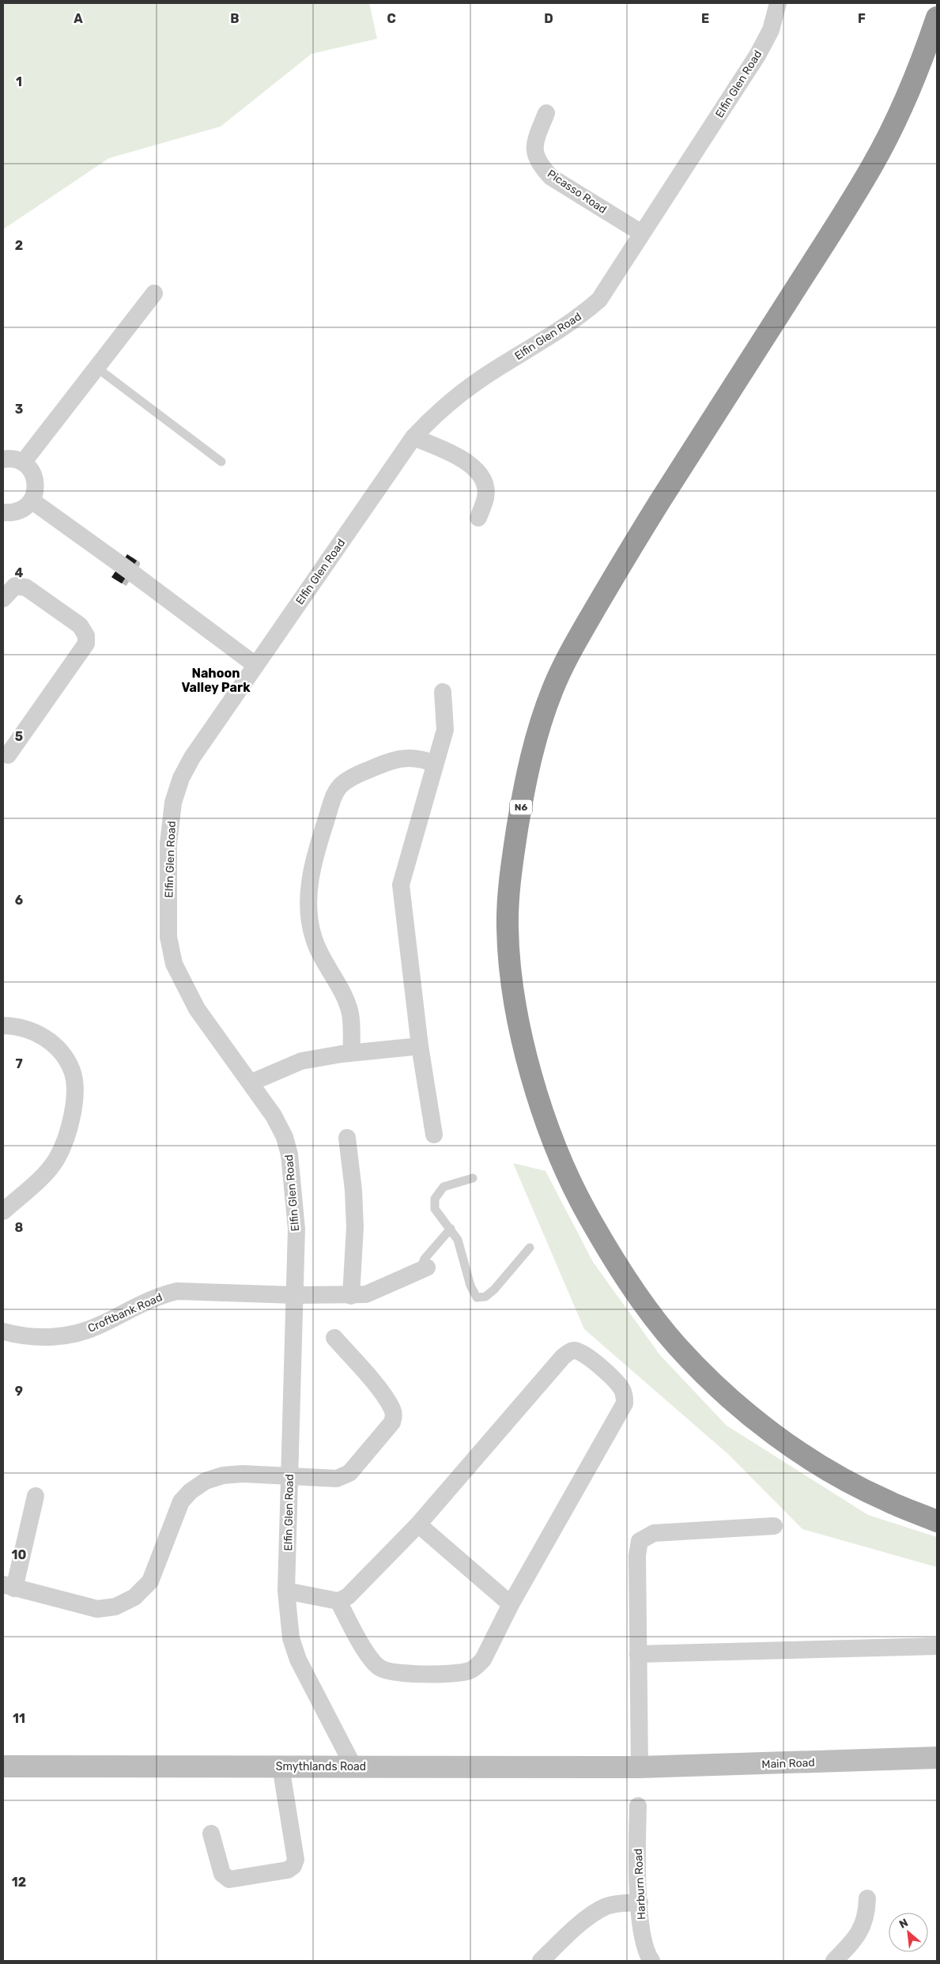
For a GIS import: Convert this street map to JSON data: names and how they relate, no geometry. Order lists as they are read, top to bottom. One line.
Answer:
{"streets":{"highway":["N6"],"main road":["Main Road","Smythlands Road"],"street":["Elfin Glen Road","Picasso Road","Croftbank Road","Harburn Road"]},"crossings":[["Elfin Glen Road","Picasso Road"],["Elfin Glen Road","Croftbank Road"],["Elfin Glen Road","Smythlands Road"],["Main Road","Smythlands Road"]],"districts":["Nahoon Valley Park"],"north":"top left","grid":{"columns":["A","B","C","D","E","F"],"rows":["1","2","3","4","5","6","7","8","9","10","11","12"]}}
